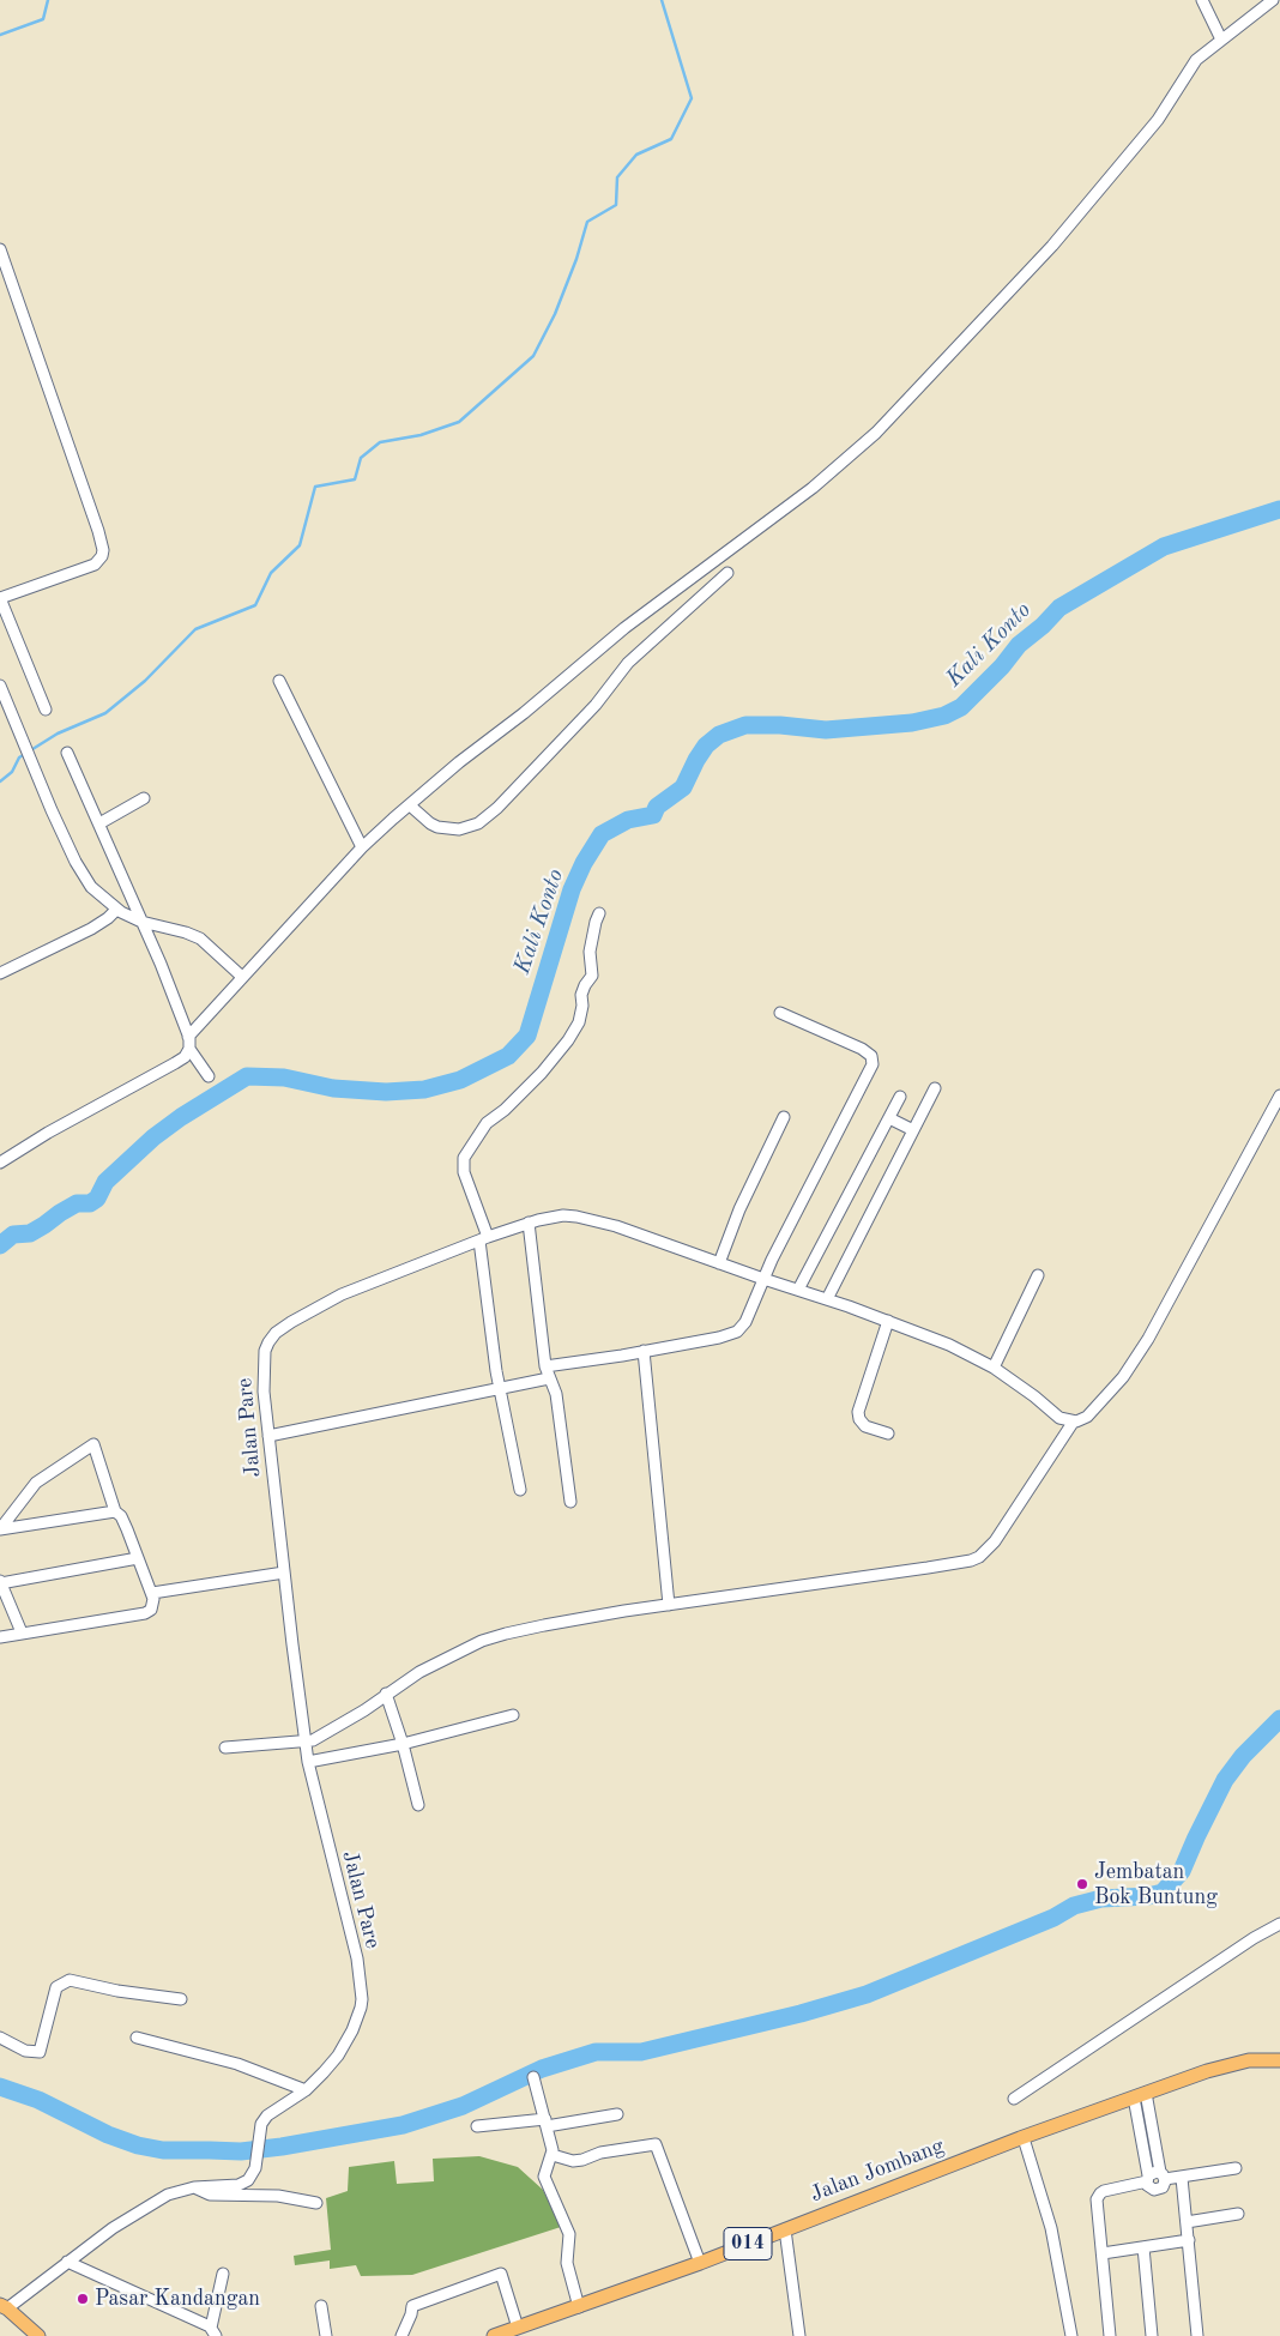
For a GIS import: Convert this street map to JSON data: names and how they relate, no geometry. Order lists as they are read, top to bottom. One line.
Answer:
{"streets":{"main road":["Jalan Jombang","014"],"street":["Jalan Pare"]},"water":["Kali Konto"],"places":["Jembatan Bok Buntung","Pasar Kandangan"]}
